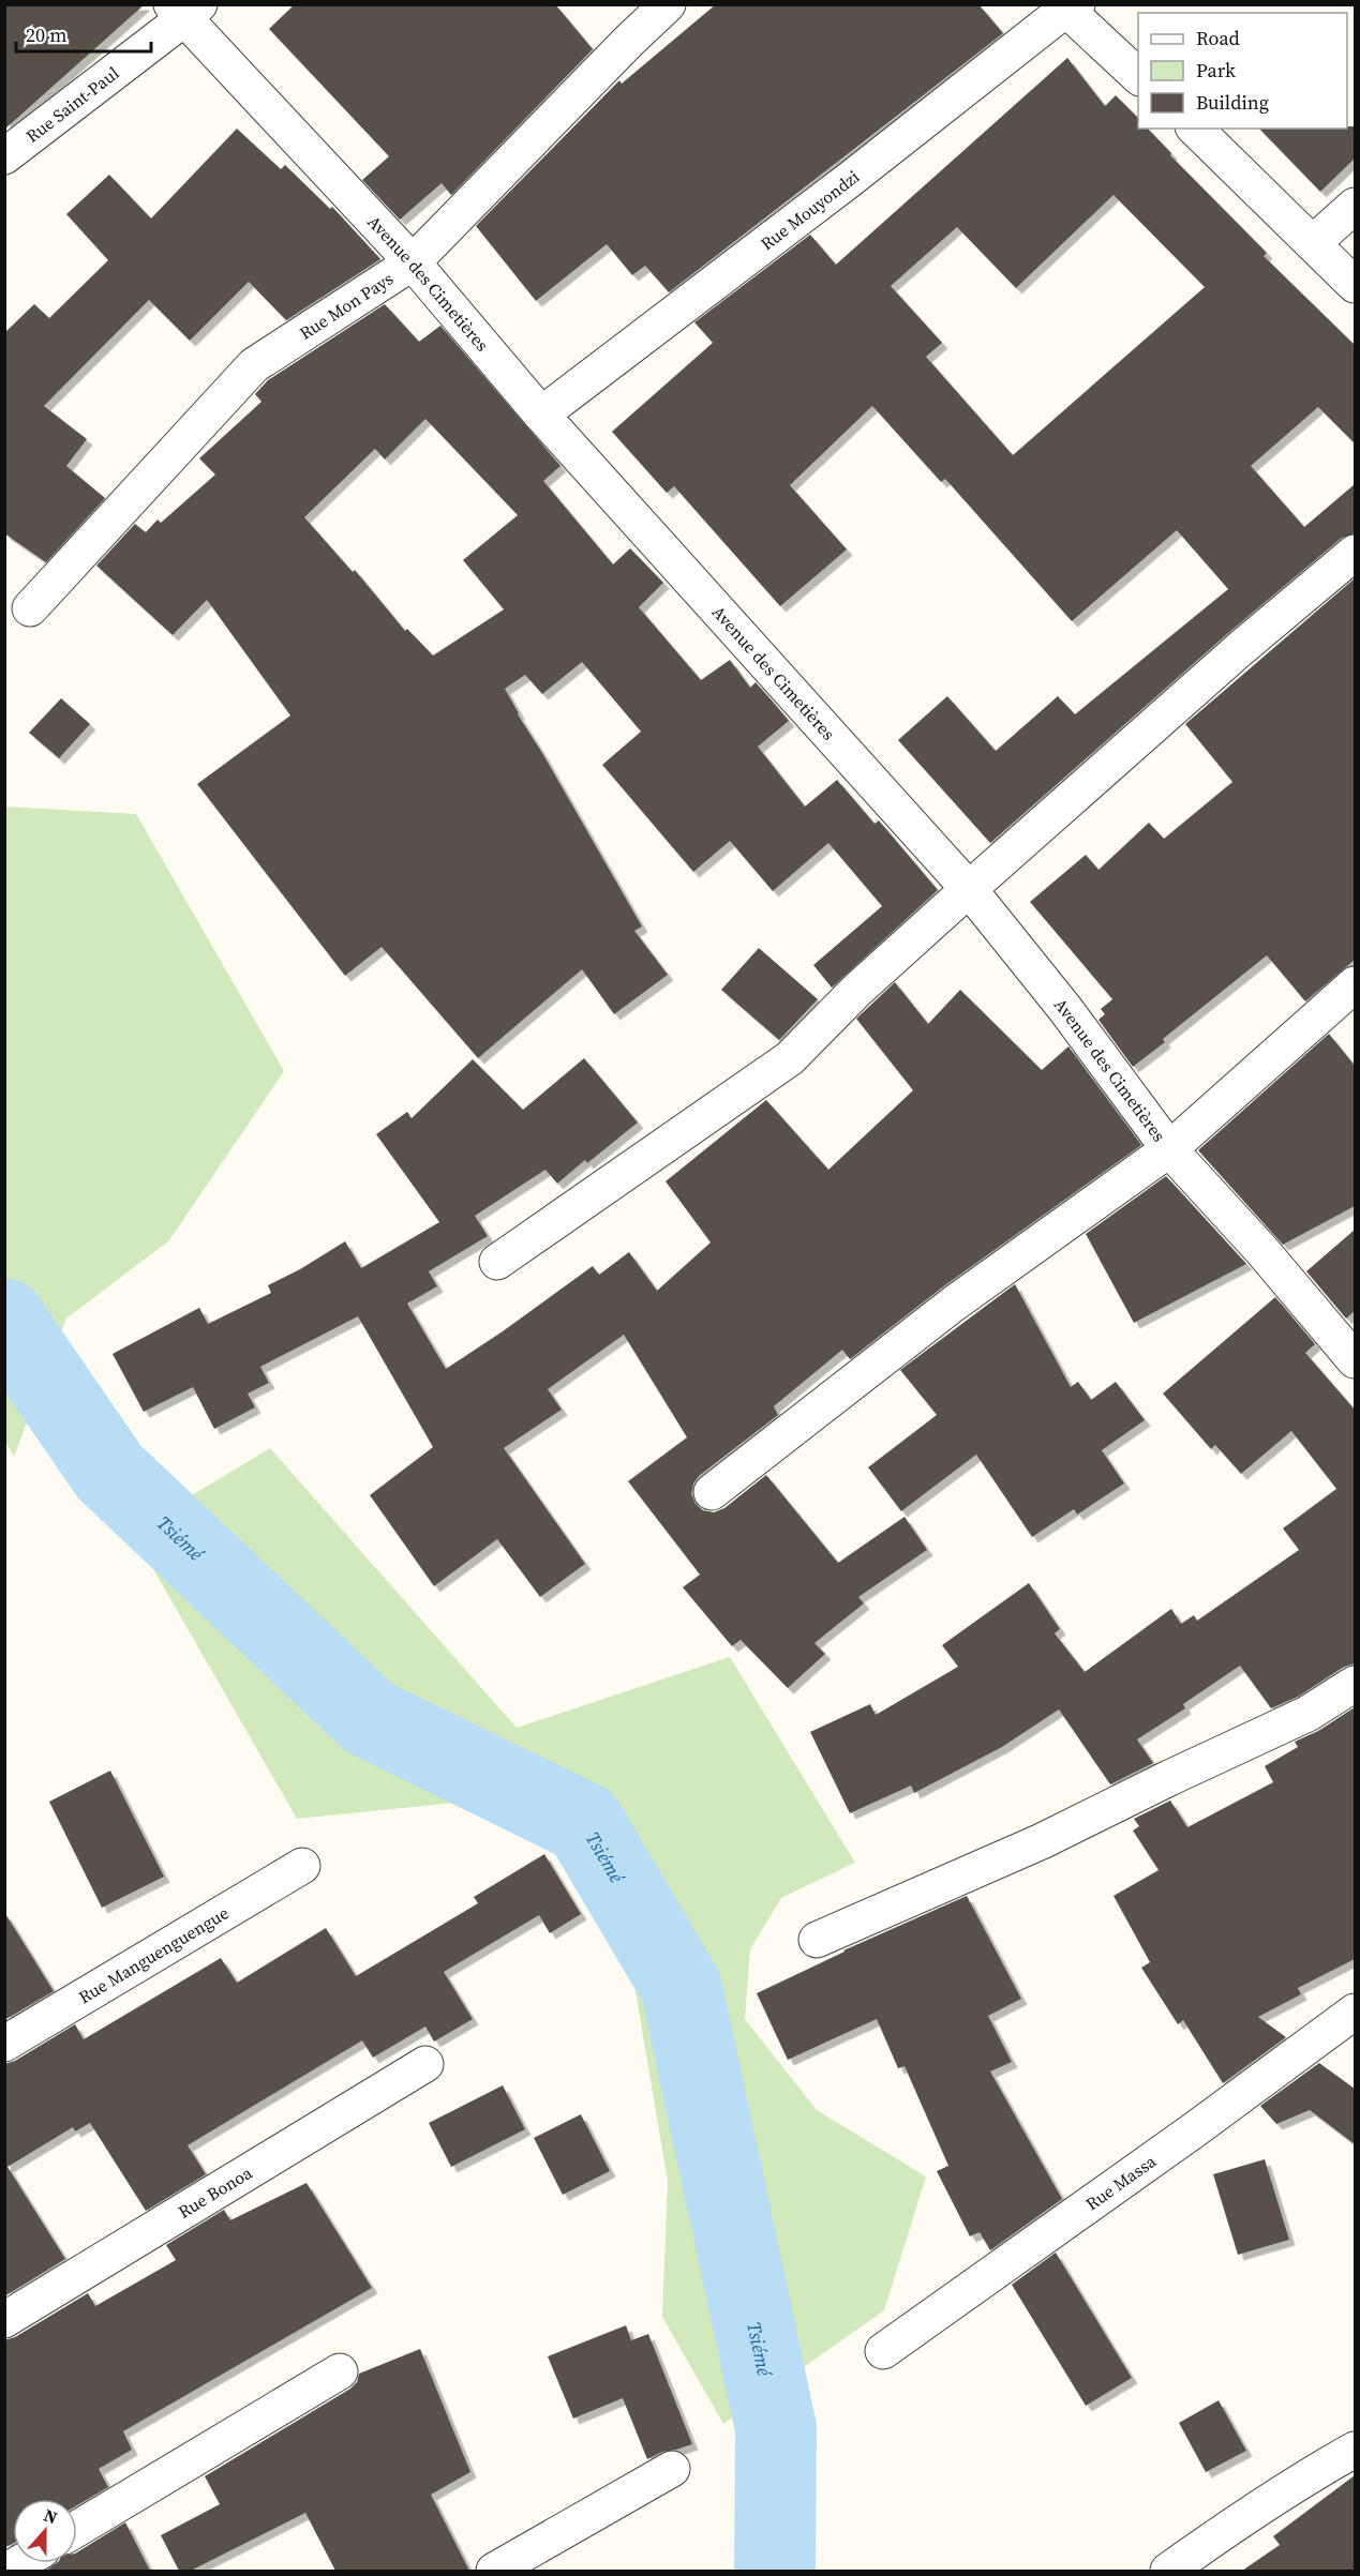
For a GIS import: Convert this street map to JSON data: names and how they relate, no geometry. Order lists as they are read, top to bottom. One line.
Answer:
{"streets":{"street":["Rue Saint-Paul","Rue Mouyondzi","Avenue des Cimetières","Rue Mon Pays","Rue Manguenguengue","Rue Massa","Rue Bonoa"]},"crossings":[["Rue Saint-Paul","Avenue des Cimetières"],["Rue Mouyondzi","Avenue des Cimetières"],["Avenue des Cimetières","Rue Mon Pays"]],"water":["Tsiémé"],"legend":["Road","Park","Building"],"scale_bar":"20 m","north":"top"}
